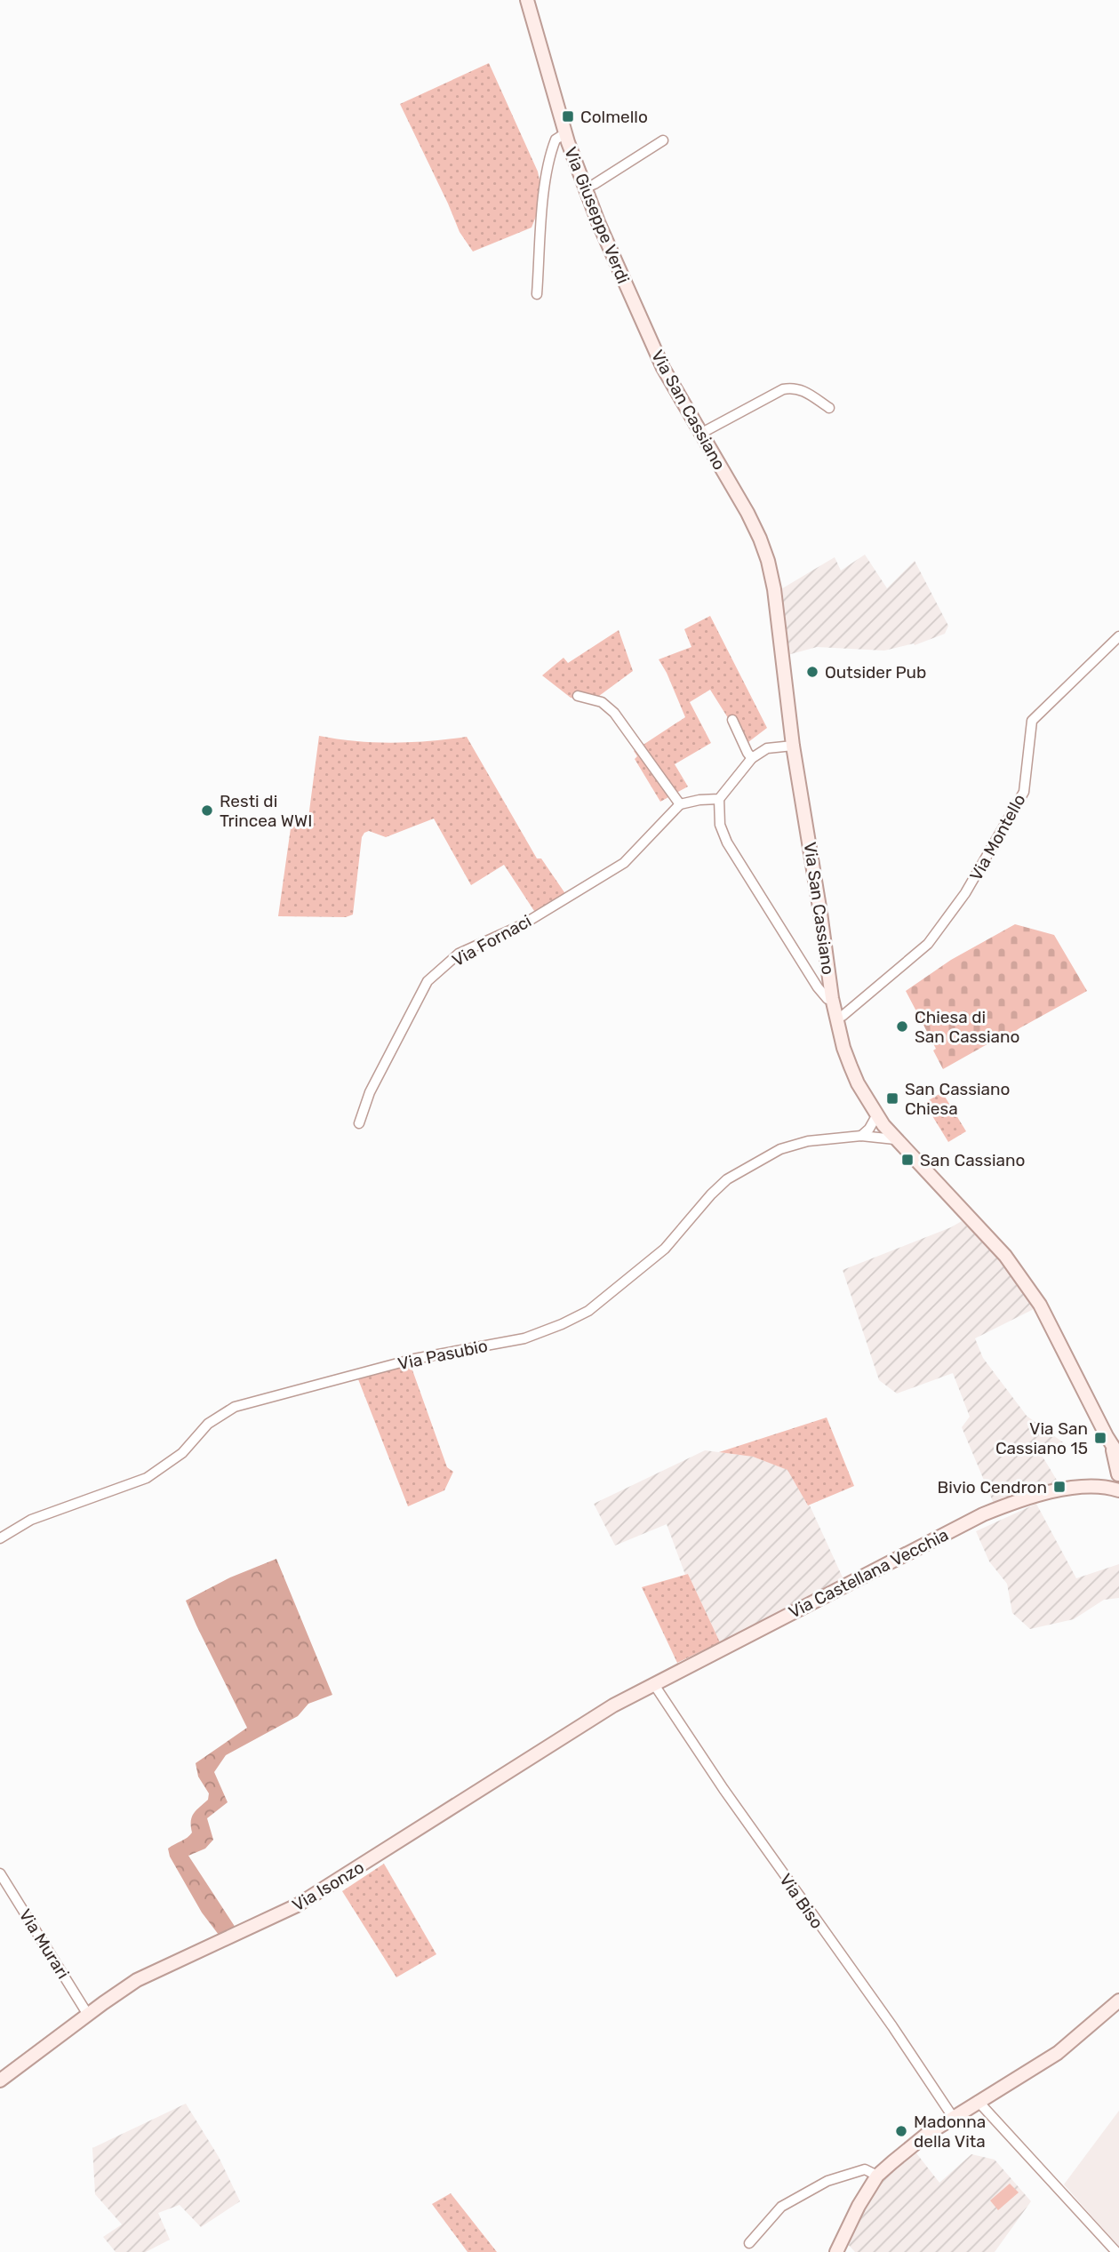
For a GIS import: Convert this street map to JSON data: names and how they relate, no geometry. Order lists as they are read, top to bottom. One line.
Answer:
{"streets":{"main road":["Via Giuseppe Verdi","Via San Cassiano","Via Castellana Vecchia","Via Isonzo"],"street":["Via Montello","Via Fornaci","Via Pasubio","Via Biso","Via Murari"]},"crossings":[["Via Giuseppe Verdi","Via San Cassiano"],["Via San Cassiano","Via Montello"],["Via San Cassiano","Via Pasubio"],["Via San Cassiano","Via Castellana Vecchia"],["Via Castellana Vecchia","Via Isonzo"],["Via Castellana Vecchia","Via Biso"],["Via Isonzo","Via Biso"],["Via Isonzo","Via Murari"]],"places":{"transit":["Colmello","San Cassiano Chiesa","San Cassiano","Via San Cassiano 15","Bivio Cendron"],"other":["Outsider Pub","Resti di Trincea WWI","Chiesa di San Cassiano","Madonna della Vita"]}}
